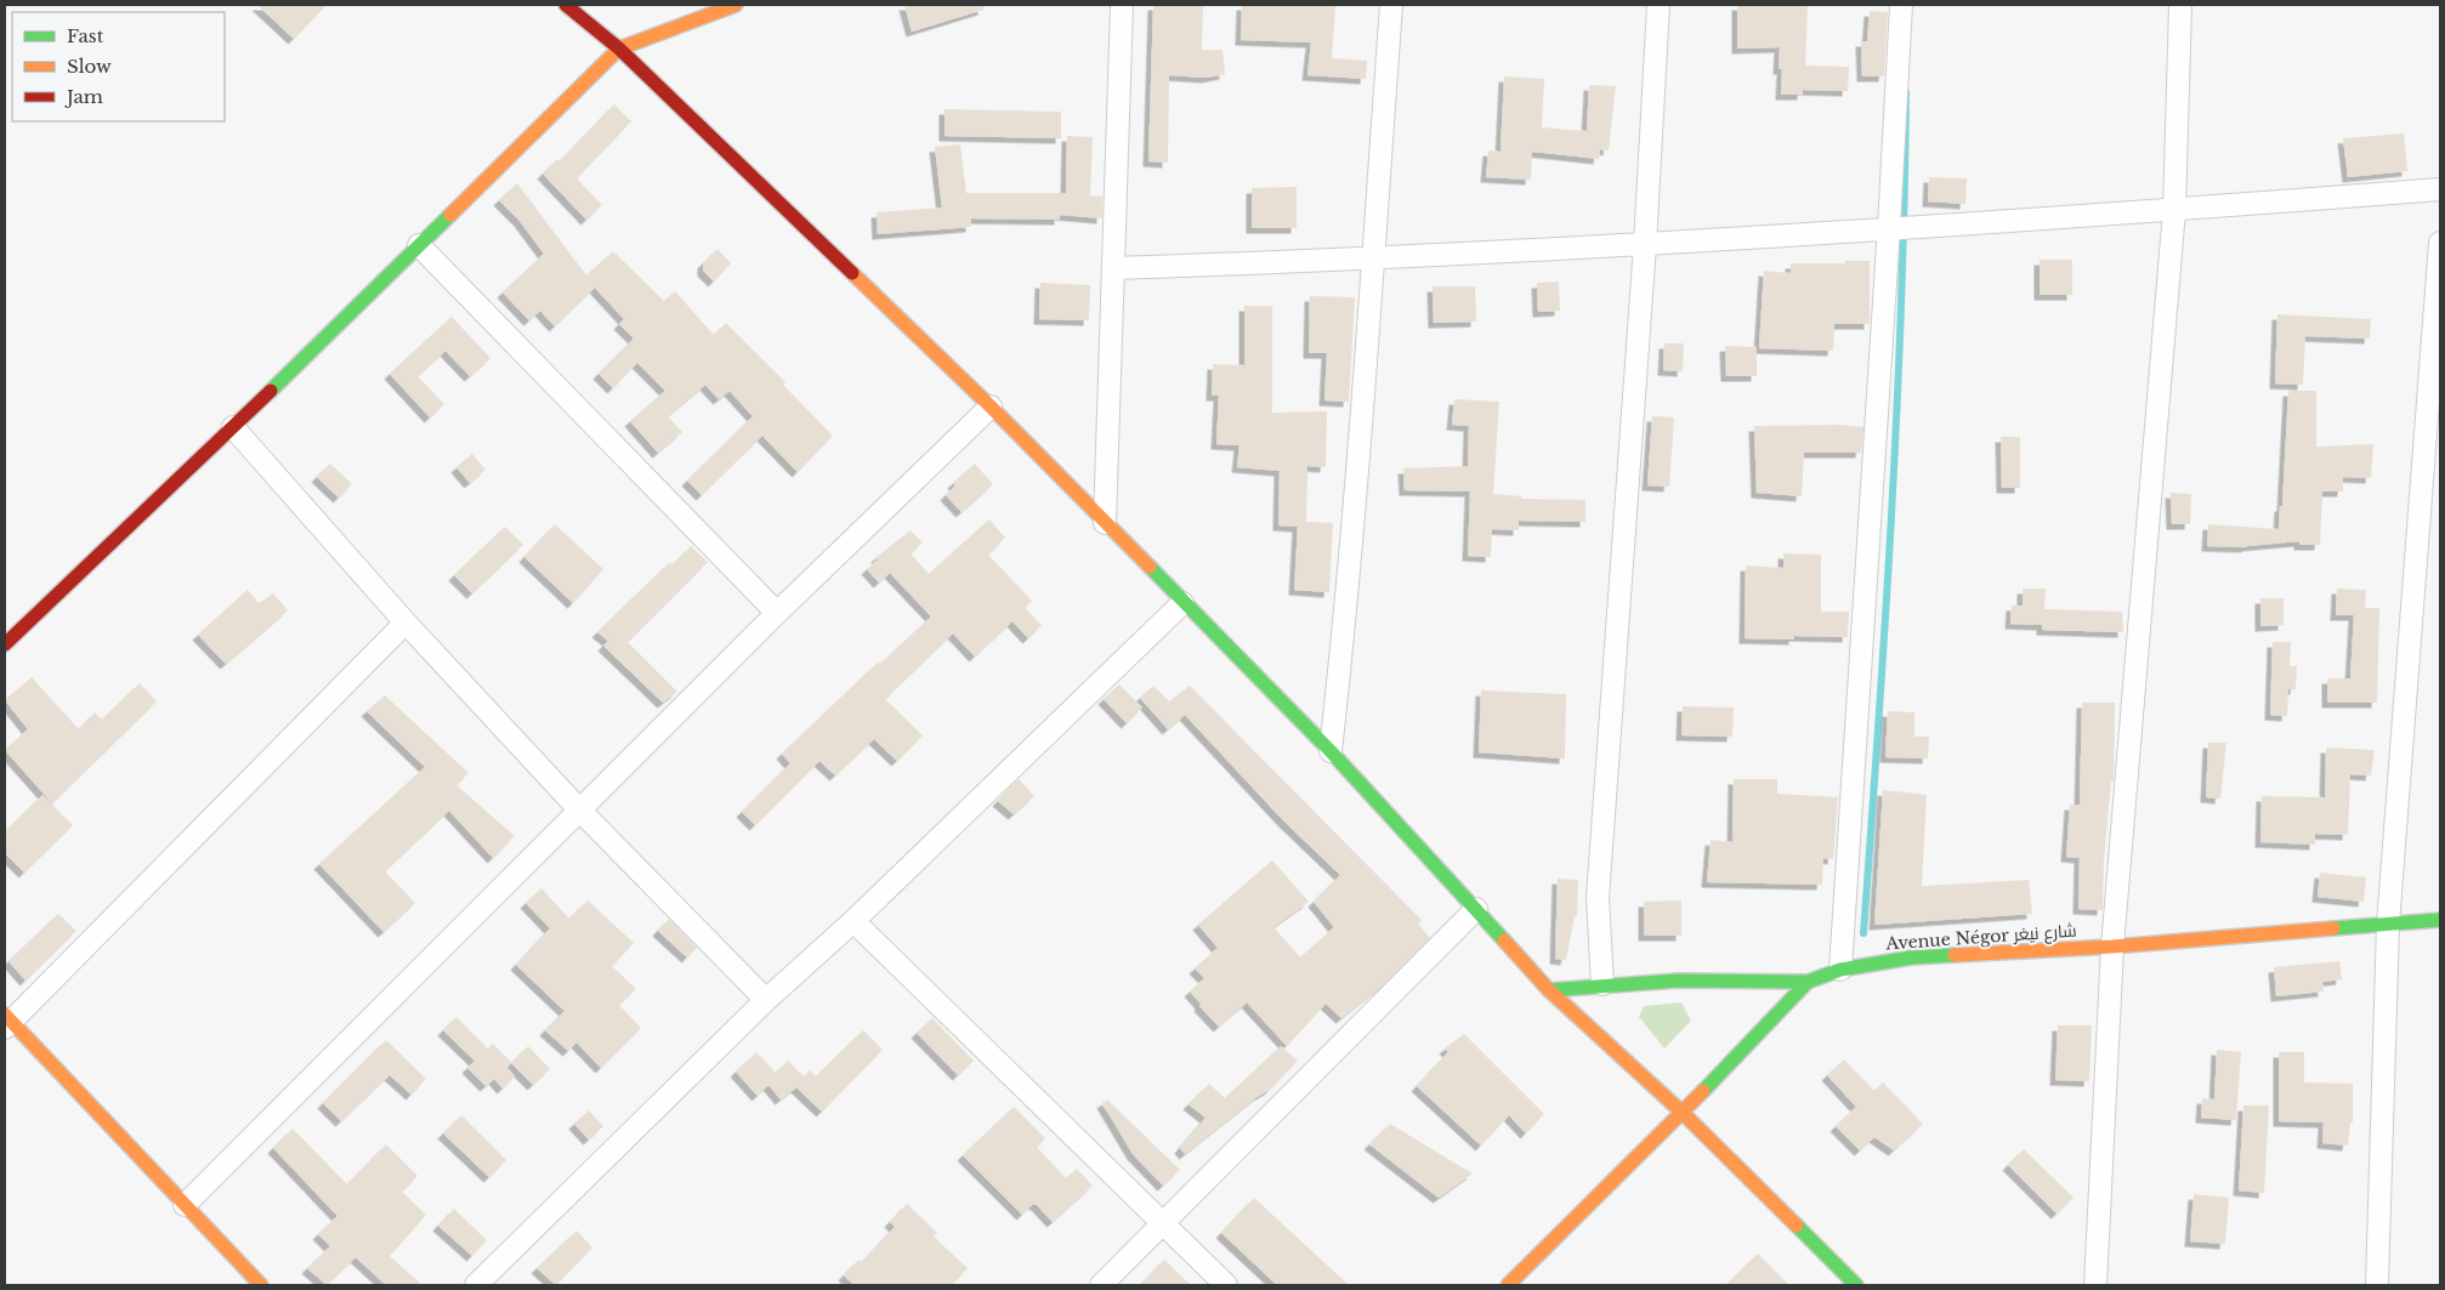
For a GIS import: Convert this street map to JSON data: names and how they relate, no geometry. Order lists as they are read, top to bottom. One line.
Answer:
{"streets":{"street":["Avenue Négor شارع نيغر"]},"legend":["Fast","Slow","Jam"]}
